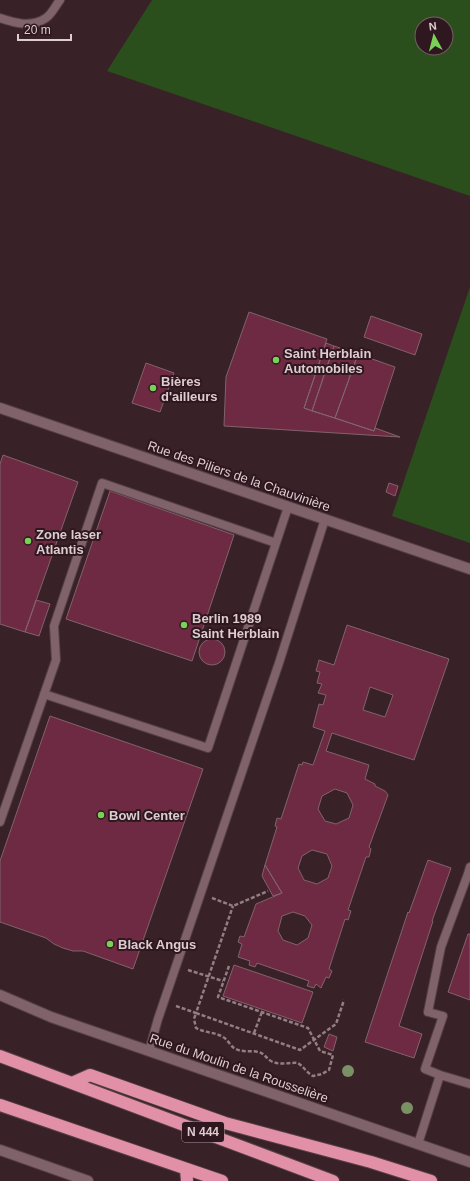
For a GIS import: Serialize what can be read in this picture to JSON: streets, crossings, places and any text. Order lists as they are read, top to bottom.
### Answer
{
  "streets": {
    "highway": ["N 444"],
    "street": ["Rue des Piliers de la Chauvinière", "Rue du Moulin de la Rousselière"]
  },
  "places": [
    "Saint Herblain Automobiles",
    "Bières d'ailleurs",
    "Zone laser Atlantis",
    "Berlin 1989 Saint Herblain",
    "Bowl Center",
    "Black Angus"
  ],
  "scale_bar": "20 m",
  "north": "top"
}
